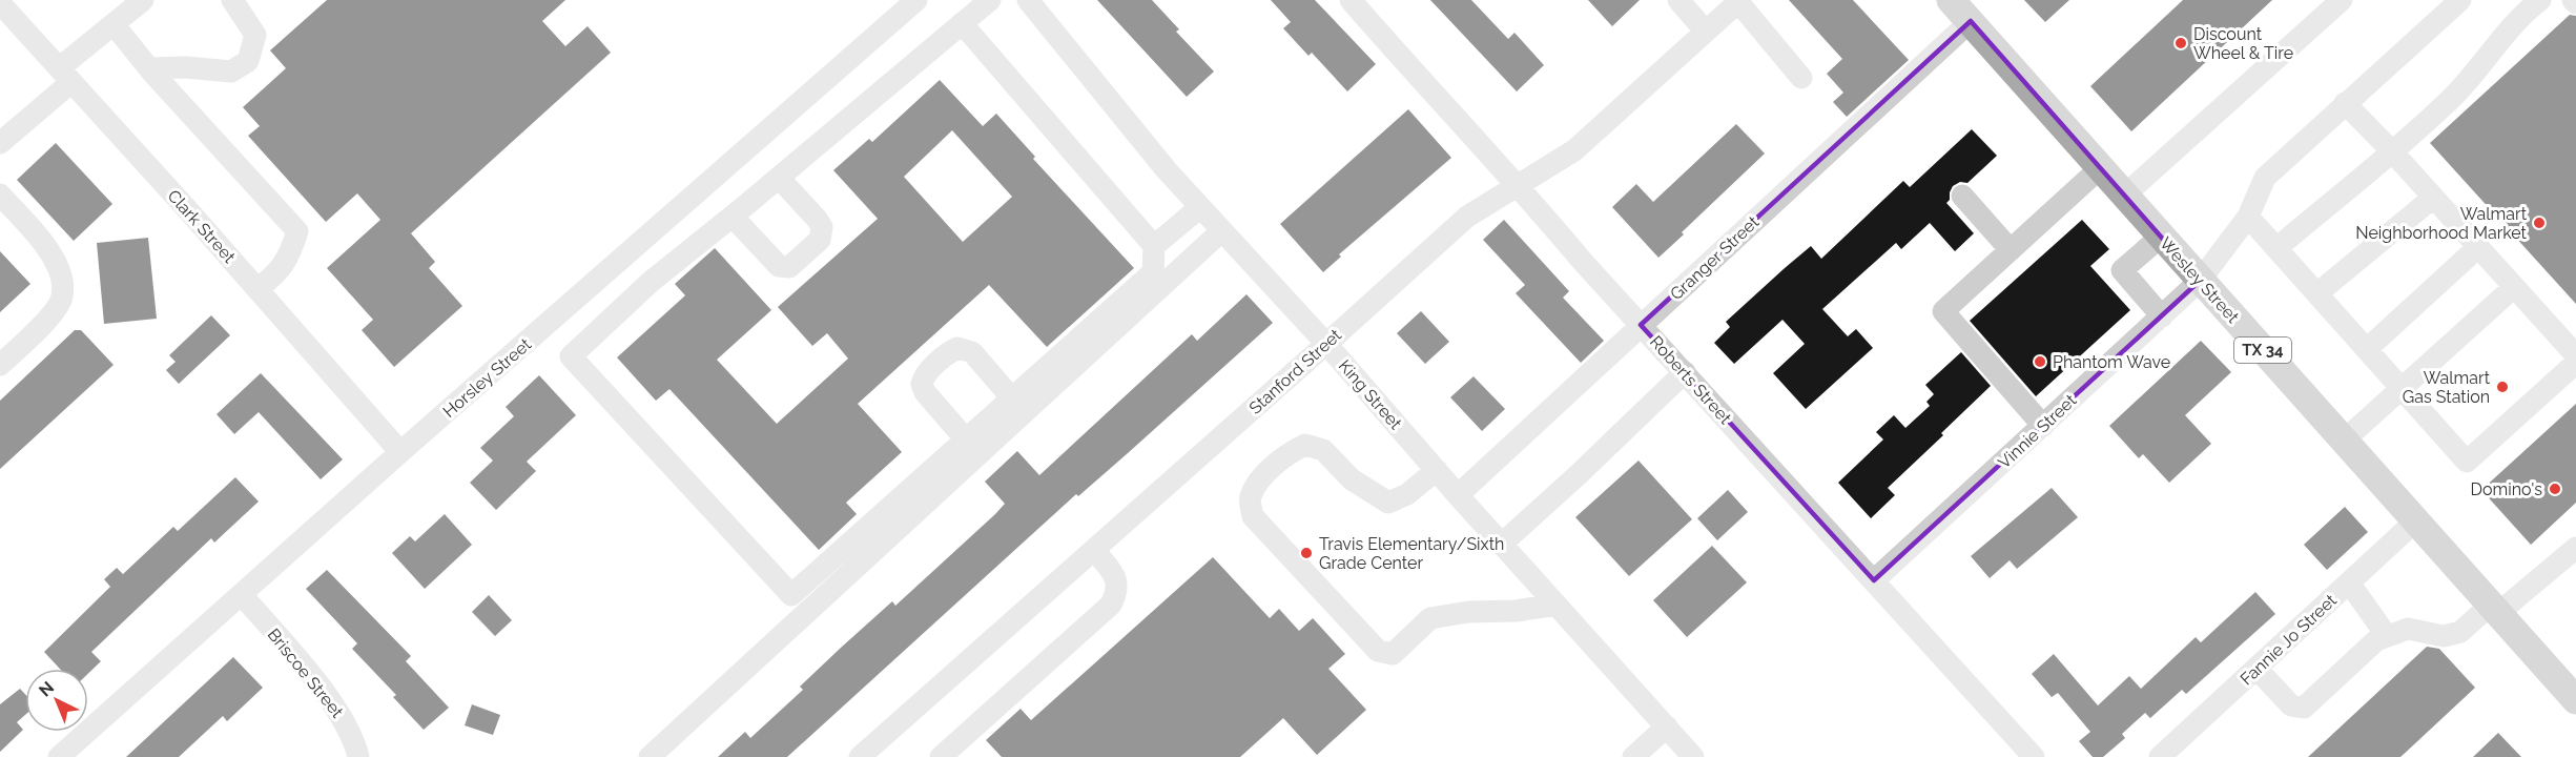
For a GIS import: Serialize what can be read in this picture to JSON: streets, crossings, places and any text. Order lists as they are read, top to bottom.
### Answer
{
  "streets": {
    "main road": ["Wesley Street", "TX 34"],
    "street": [
      "Clark Street",
      "Granger Street",
      "Stanford Street",
      "Horsley Street",
      "Roberts Street",
      "King Street",
      "Vinnie Street",
      "Fannie Jo Street",
      "Briscoe Street"
    ]
  },
  "crossings": [
    ["Clark Street", "Horsley Street"],
    ["Granger Street", "Wesley Street"],
    ["Granger Street", "Roberts Street"],
    ["Granger Street", "King Street"],
    ["Wesley Street", "Vinnie Street"],
    ["Wesley Street", "Fannie Jo Street"],
    ["Stanford Street", "Roberts Street"],
    ["Stanford Street", "King Street"],
    ["Horsley Street", "Briscoe Street"],
    ["Roberts Street", "Vinnie Street"]
  ],
  "places": [
    "Discount Wheel & Tire",
    "Walmart Neighborhood Market",
    "Phantom Wave",
    "Walmart Gas Station",
    "Domino's",
    "Travis Elementary/Sixth Grade Center"
  ],
  "north": "top left"
}
